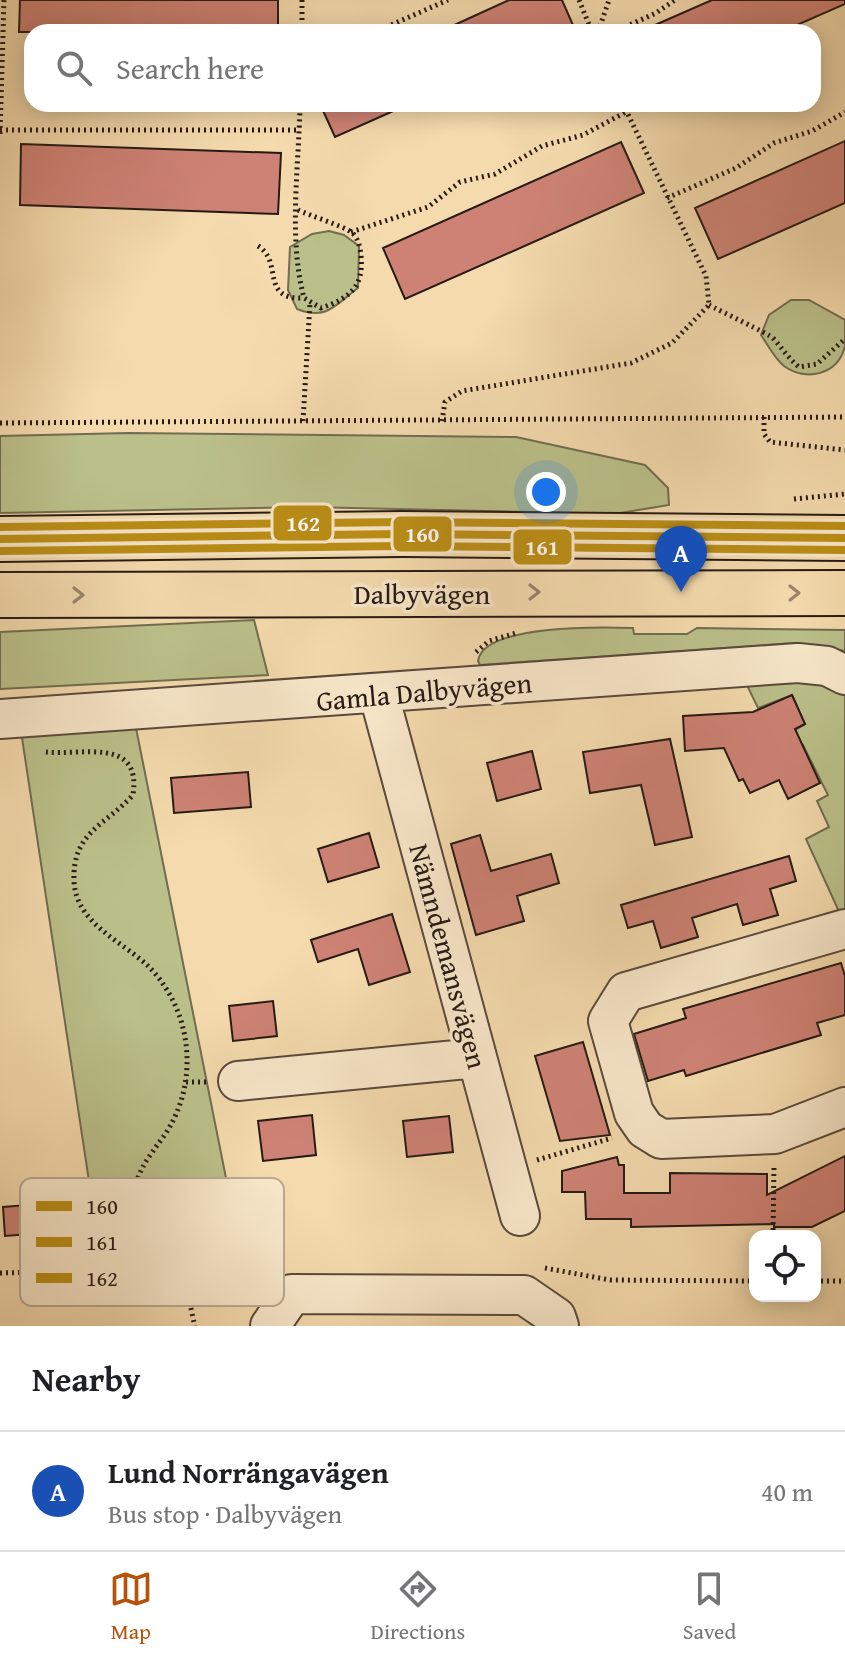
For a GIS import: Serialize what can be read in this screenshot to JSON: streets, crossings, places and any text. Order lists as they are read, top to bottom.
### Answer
{
  "streets": {
    "main road": ["Dalbyvägen"],
    "street": ["Gamla Dalbyvägen", "Nämndemansvägen"]
  },
  "crossings": [
    ["Gamla Dalbyvägen", "Nämndemansvägen"]
  ],
  "lines": ["transit line 162", "transit line 160", "transit line 161"],
  "legend": ["160", "161", "162"],
  "page": {
    "search": "Search here",
    "pins": "A",
    "heading": "Nearby",
    "list": [
      {
        "mark": "A",
        "name": "Lund Norrängavägen",
        "note": "Bus stop · Dalbyvägen",
        "value": "40 m"
      }
    ],
    "nav": ["Map", "Directions", "Saved"]
  }
}
